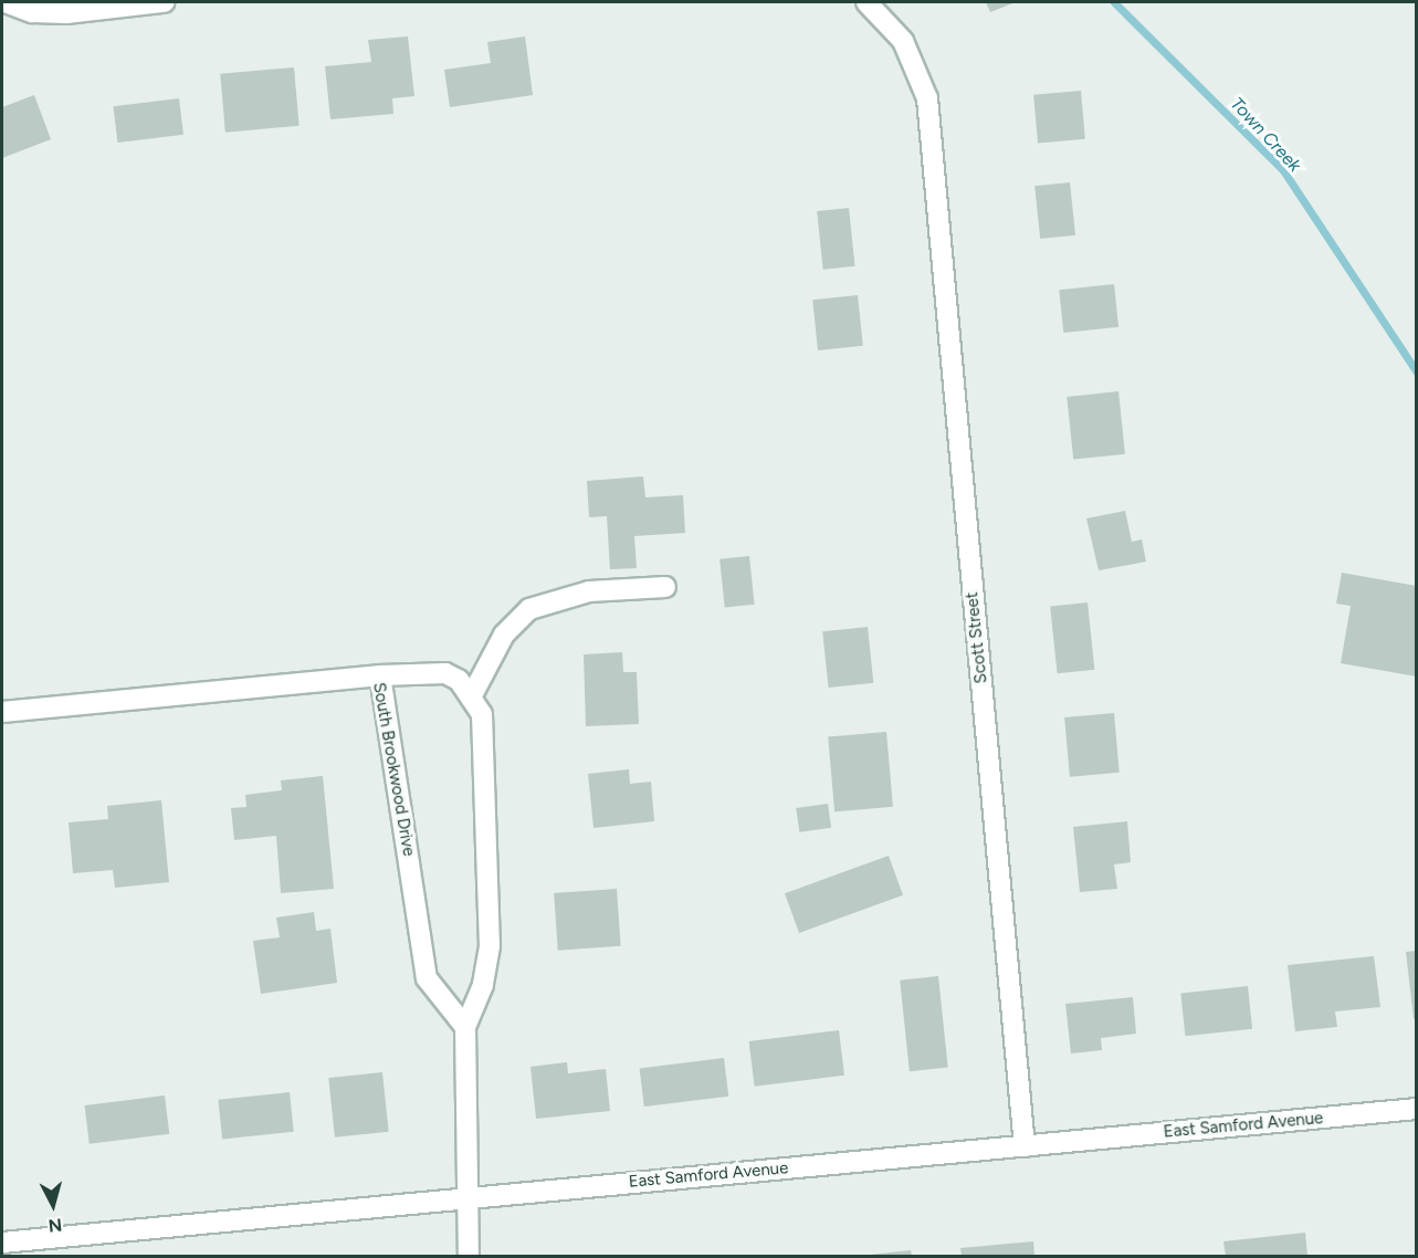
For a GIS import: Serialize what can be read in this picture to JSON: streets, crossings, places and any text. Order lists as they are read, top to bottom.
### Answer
{
  "streets": {
    "street": ["Scott Street", "South Brookwood Drive", "East Samford Avenue"]
  },
  "crossings": [
    ["Scott Street", "East Samford Avenue"]
  ],
  "water": ["Town Creek"],
  "north": "bottom"
}
